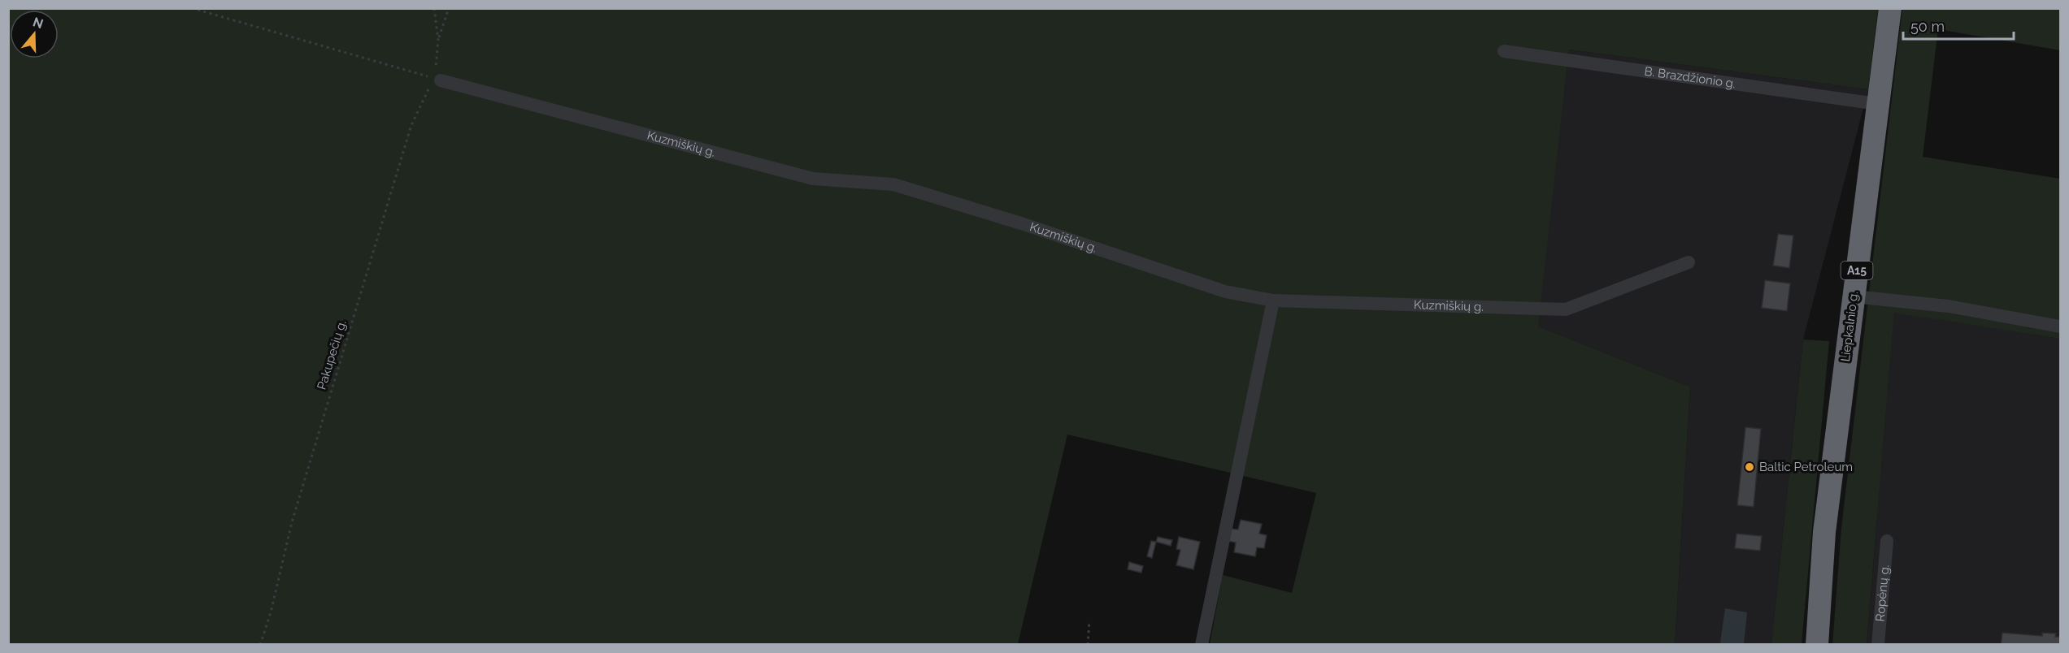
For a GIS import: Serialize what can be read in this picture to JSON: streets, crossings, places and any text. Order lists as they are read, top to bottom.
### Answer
{
  "streets": {
    "highway": ["A15", "Liepkalnio g."],
    "street": ["B. Brazdžionio g.", "Kuzmiškių g.", "Ropėnų g."],
    "path": ["Pakupečių g."]
  },
  "crossings": [
    ["B. Brazdžionio g.", "Liepkalnio g."],
    ["Kuzmiškių g.", "Pakupečių g."]
  ],
  "places": ["Baltic Petroleum"],
  "scale_bar": "50 m",
  "north": "top"
}
